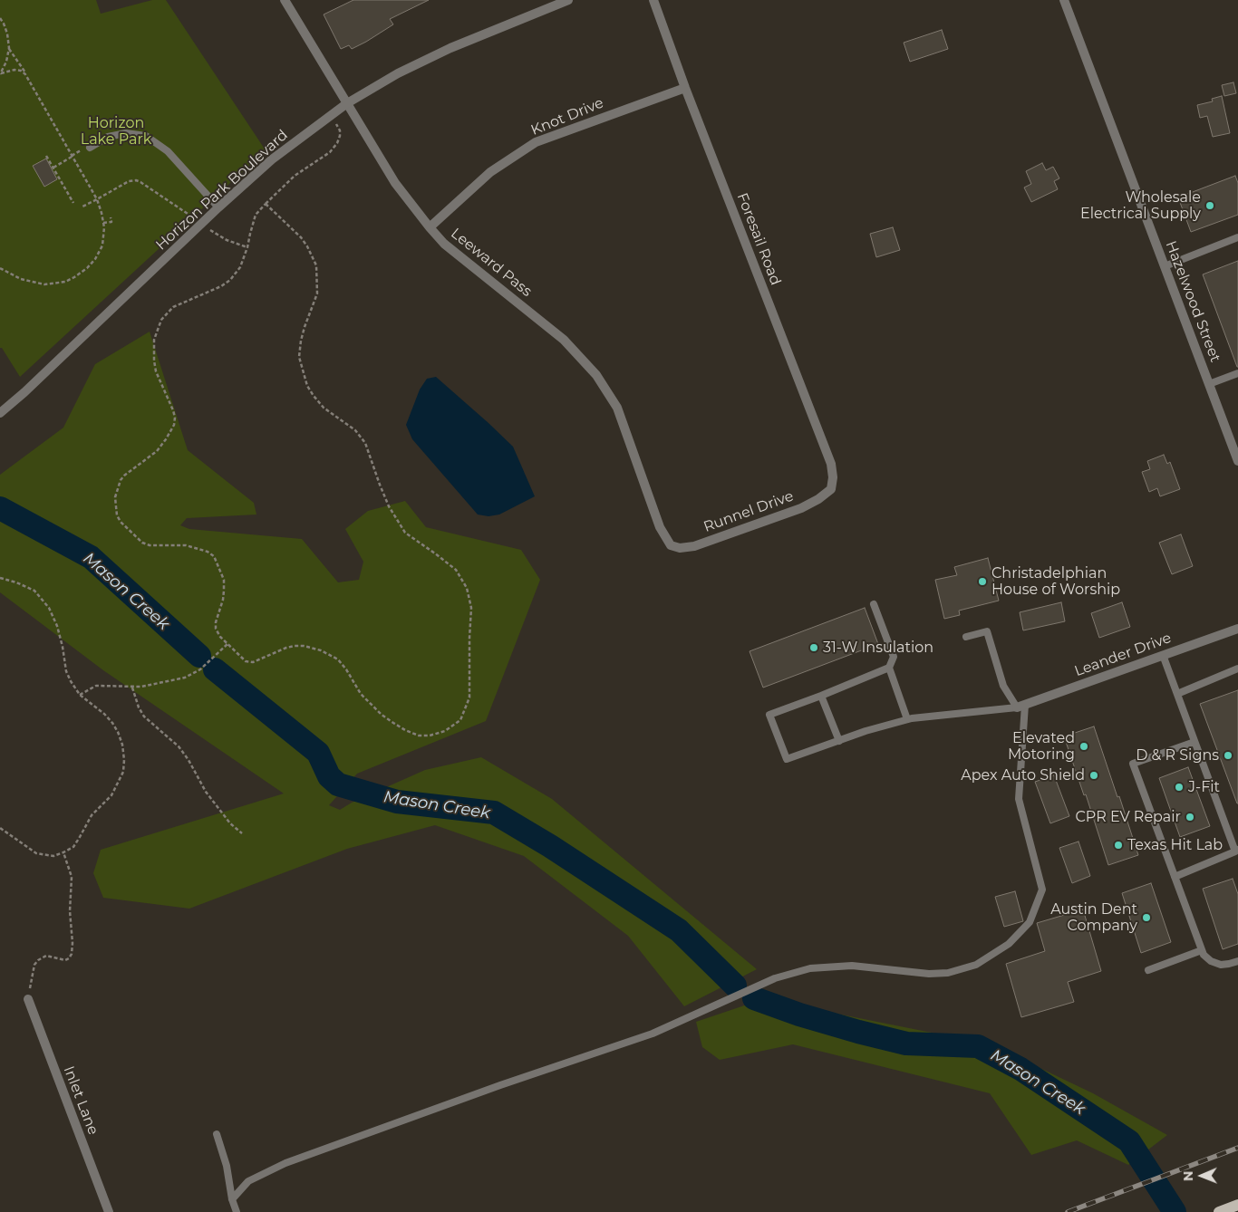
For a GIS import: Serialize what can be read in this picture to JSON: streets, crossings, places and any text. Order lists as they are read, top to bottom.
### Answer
{
  "streets": {
    "street": [
      "Knot Drive",
      "Horizon Park Boulevard",
      "Foresail Road",
      "Leeward Pass",
      "Hazelwood Street",
      "Runnel Drive",
      "Leander Drive",
      "Inlet Lane"
    ]
  },
  "crossings": [
    ["Knot Drive", "Foresail Road"],
    ["Knot Drive", "Leeward Pass"],
    ["Horizon Park Boulevard", "Leeward Pass"],
    ["Foresail Road", "Runnel Drive"],
    ["Leeward Pass", "Runnel Drive"]
  ],
  "water": ["Mason Creek"],
  "parks": ["Horizon Lake Park"],
  "places": [
    "Wholesale Electrical Supply",
    "Christadelphian House of Worship",
    "31-W Insulation",
    "Elevated Motoring",
    "D & R Signs",
    "Apex Auto Shield",
    "J-Fit",
    "CPR EV Repair",
    "Texas Hit Lab",
    "Austin Dent Company"
  ],
  "north": "left"
}
